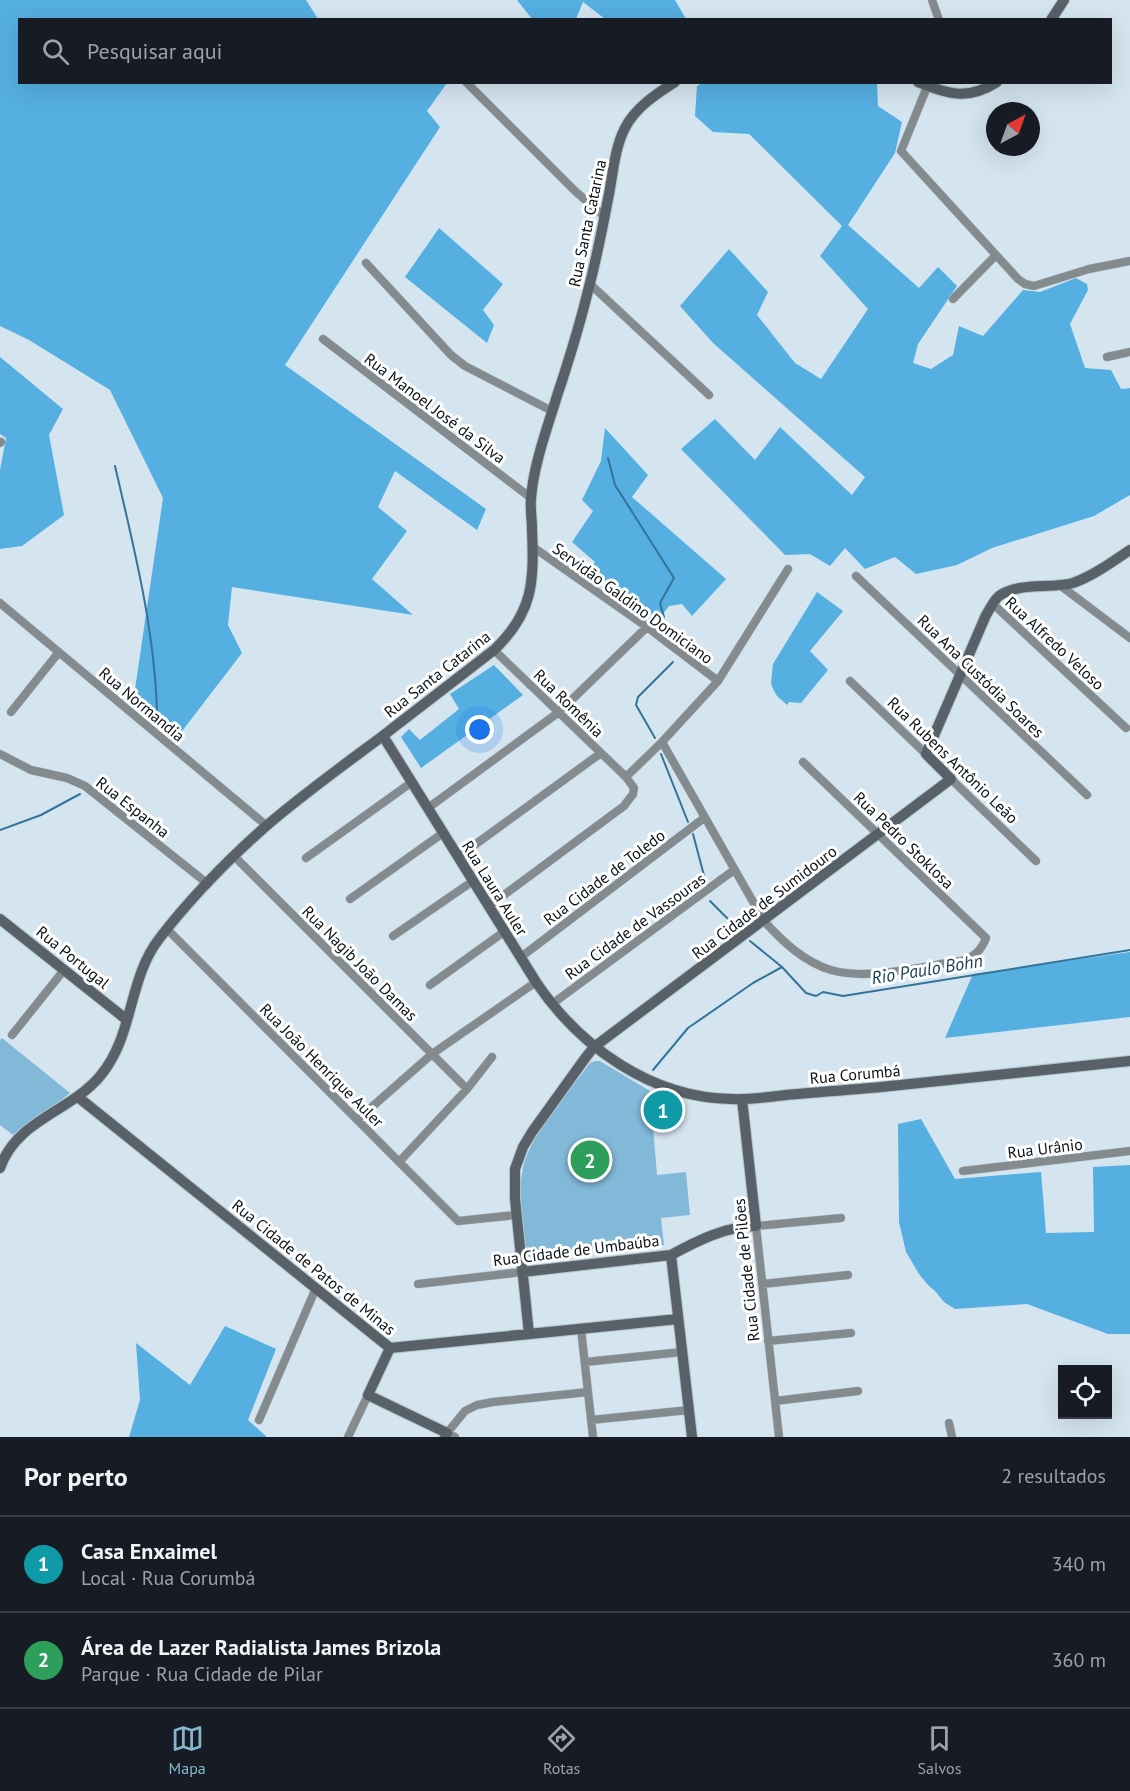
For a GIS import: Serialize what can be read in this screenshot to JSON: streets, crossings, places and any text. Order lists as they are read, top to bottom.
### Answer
{
  "streets": {
    "street": [
      "Rua Santa Catarina",
      "Rua Manoel José da Silva",
      "Servidão Galdino Domiciano",
      "Rua Alfredo Veloso",
      "Rua Ana Custódia Soares",
      "Rua Romênia",
      "Rua Normandia",
      "Rua Rubens Antônio Leão",
      "Rua Espanha",
      "Rua Pedro Stoklosa",
      "Rua Cidade de Toledo",
      "Rua Laura Auler",
      "Rua Cidade de Sumidouro",
      "Rua Cidade de Vassouras",
      "Rua Portugal",
      "Rua Nagib João Damas",
      "Rua João Henrique Auler",
      "Rua Corumbá",
      "Rua Urânio",
      "Rua Cidade de Umbaúba",
      "Rua Cidade de Patos de Minas",
      "Rua Cidade de Pilões"
    ]
  },
  "crossings": [
    ["Rua Santa Catarina", "Rua Manoel José da Silva"],
    ["Rua Santa Catarina", "Servidão Galdino Domiciano"],
    ["Rua Santa Catarina", "Rua Romênia"],
    ["Rua Santa Catarina", "Rua Normandia"],
    ["Rua Santa Catarina", "Rua Espanha"],
    ["Rua Santa Catarina", "Rua Laura Auler"],
    ["Rua Santa Catarina", "Rua Portugal"],
    ["Rua Santa Catarina", "Rua Nagib João Damas"],
    ["Rua Santa Catarina", "Rua João Henrique Auler"],
    ["Rua Santa Catarina", "Rua Cidade de Patos de Minas"],
    ["Rua Rubens Antônio Leão", "Rua Cidade de Sumidouro"],
    ["Rua Pedro Stoklosa", "Rua Cidade de Sumidouro"],
    ["Rua Cidade de Toledo", "Rua Laura Auler"],
    ["Rua Laura Auler", "Rua Cidade de Sumidouro"],
    ["Rua Laura Auler", "Rua Cidade de Vassouras"],
    ["Rua Laura Auler", "Rua Corumbá"],
    ["Rua Cidade de Sumidouro", "Rua João Henrique Auler"],
    ["Rua Cidade de Sumidouro", "Rua Corumbá"],
    ["Rua Cidade de Sumidouro", "Rua Cidade de Umbaúba"],
    ["Rua Cidade de Sumidouro", "Rua Cidade de Patos de Minas"],
    ["Rua Corumbá", "Rua Cidade de Pilões"],
    ["Rua Cidade de Umbaúba", "Rua Cidade de Pilões"]
  ],
  "water": ["Rio Paulo Bohn"],
  "north": "top right",
  "page": {
    "search": "Pesquisar aqui",
    "pins": ["1", "2"],
    "heading": ["Por perto", "2 resultados"],
    "list": [
      {
        "mark": "1",
        "name": "Casa Enxaimel",
        "note": "Local · Rua Corumbá",
        "value": "340 m"
      },
      {
        "mark": "2",
        "name": "Área de Lazer Radialista James Brizola",
        "note": "Parque · Rua Cidade de Pilar",
        "value": "360 m"
      }
    ],
    "nav": ["Mapa", "Rotas", "Salvos"]
  }
}
